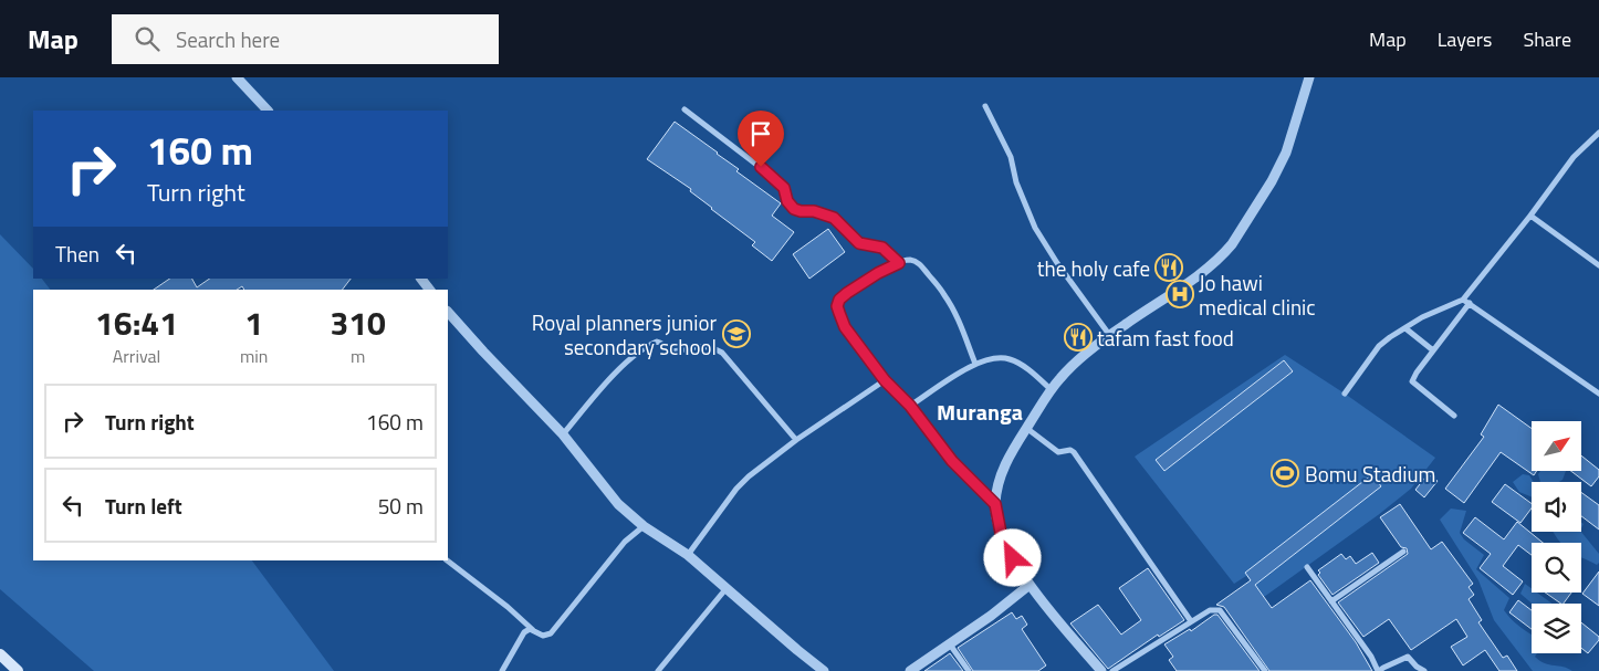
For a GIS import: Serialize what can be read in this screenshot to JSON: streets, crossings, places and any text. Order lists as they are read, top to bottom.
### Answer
{
  "districts": ["Muranga"],
  "places": {
    "restaurant": ["the holy cafe", "tafam fast food"],
    "hospital": ["Jo hawi medical clinic"],
    "school or university": ["Royal planners junior secondary school"],
    "sports": ["Bomu Stadium"]
  },
  "north": "top right",
  "page": {
    "header": "Map",
    "search": "Search here",
    "nav": ["Map", "Layers", "Share"],
    "turn": ["160 m", "Turn right"],
    "then": "Then",
    "eta": [
      "16:41",
      "Arrival",
      "1",
      "min",
      "310",
      "m"
    ],
    "list": [
      {
        "name": "Turn right",
        "value": "160 m"
      },
      {
        "name": "Turn left",
        "value": "50 m"
      }
    ]
  }
}
